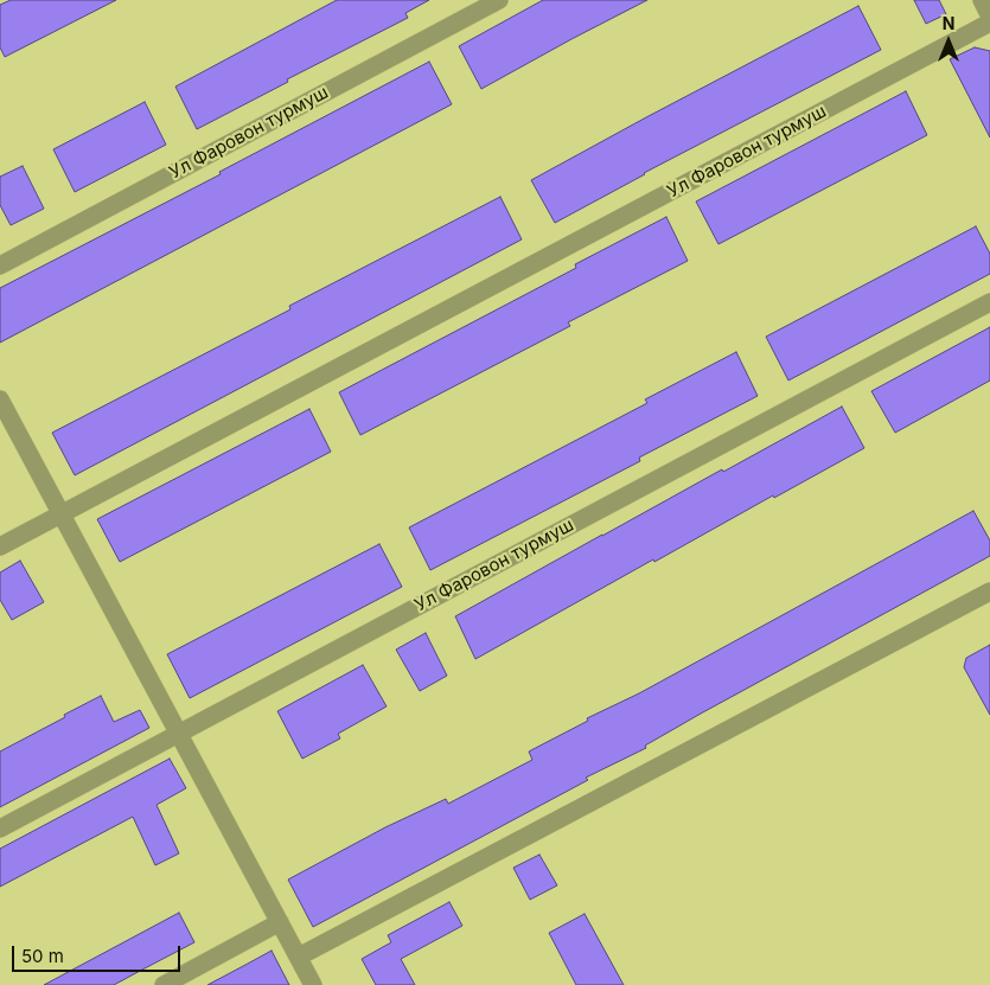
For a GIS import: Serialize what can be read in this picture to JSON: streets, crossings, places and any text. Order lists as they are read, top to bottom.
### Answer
{
  "streets": {
    "street": ["Ул Фаровон турмуш"]
  },
  "scale_bar": "50 m",
  "north": "top"
}
